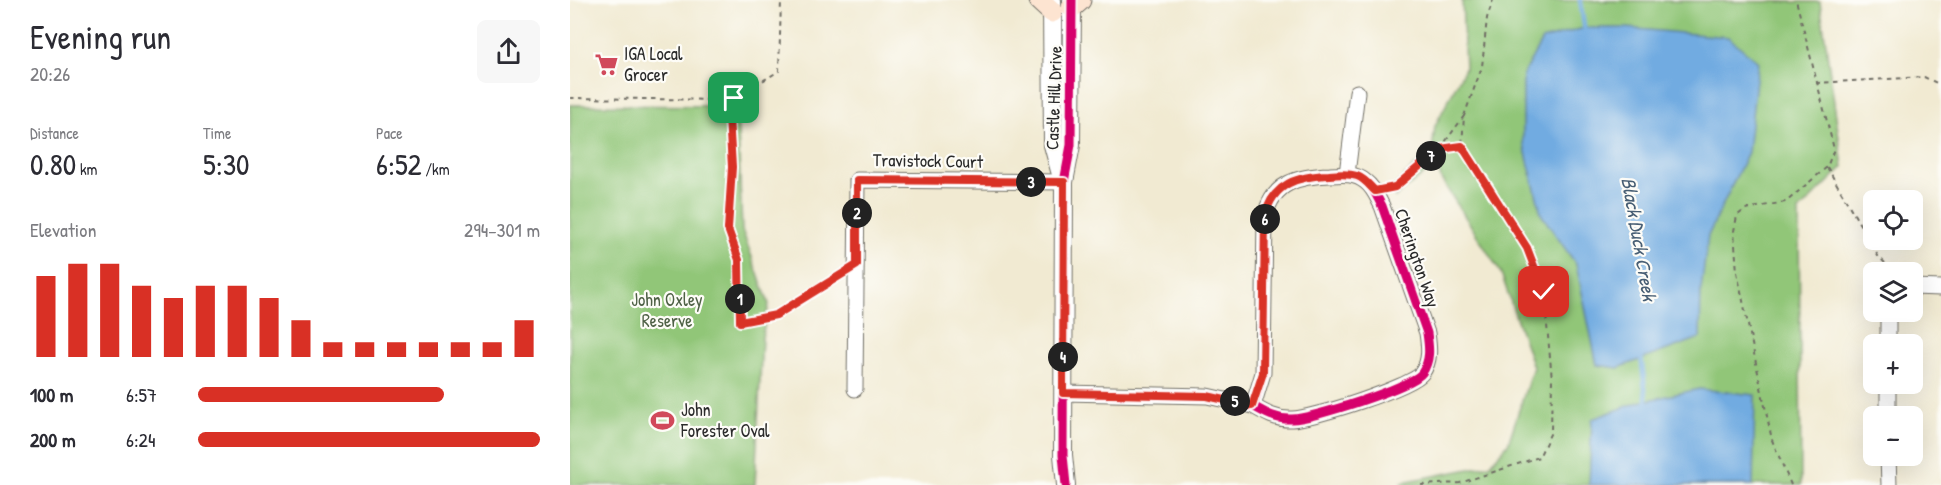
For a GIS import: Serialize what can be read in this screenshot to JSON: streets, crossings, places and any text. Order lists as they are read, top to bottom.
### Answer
{
  "streets": {
    "street": ["Castle Hill Drive", "Travistock Court", "Cherington Way"]
  },
  "crossings": [
    ["Castle Hill Drive", "Travistock Court"],
    ["Castle Hill Drive", "Cherington Way"]
  ],
  "water": ["Black Duck Creek"],
  "parks": ["John Oxley Reserve"],
  "places": {
    "supermarket": ["IGA Local Grocer"],
    "sports": ["John Forester Oval"]
  },
  "page": {
    "heading": ["Evening run", "20:26"],
    "stats": [
      ["Distance", "0.80 km"],
      ["Time", "5:30"],
      ["Pace", "6:52 /km"]
    ],
    "pins": [
      "7",
      "3",
      "2",
      "6",
      "1",
      "4",
      "5"
    ],
    "map_buttons": ["+", "−"],
    "chart": ["Elevation", "294–301 m"],
    "list": [
      {
        "name": "100 m",
        "note": "6:57"
      },
      {
        "name": "200 m",
        "note": "6:24"
      }
    ]
  }
}
